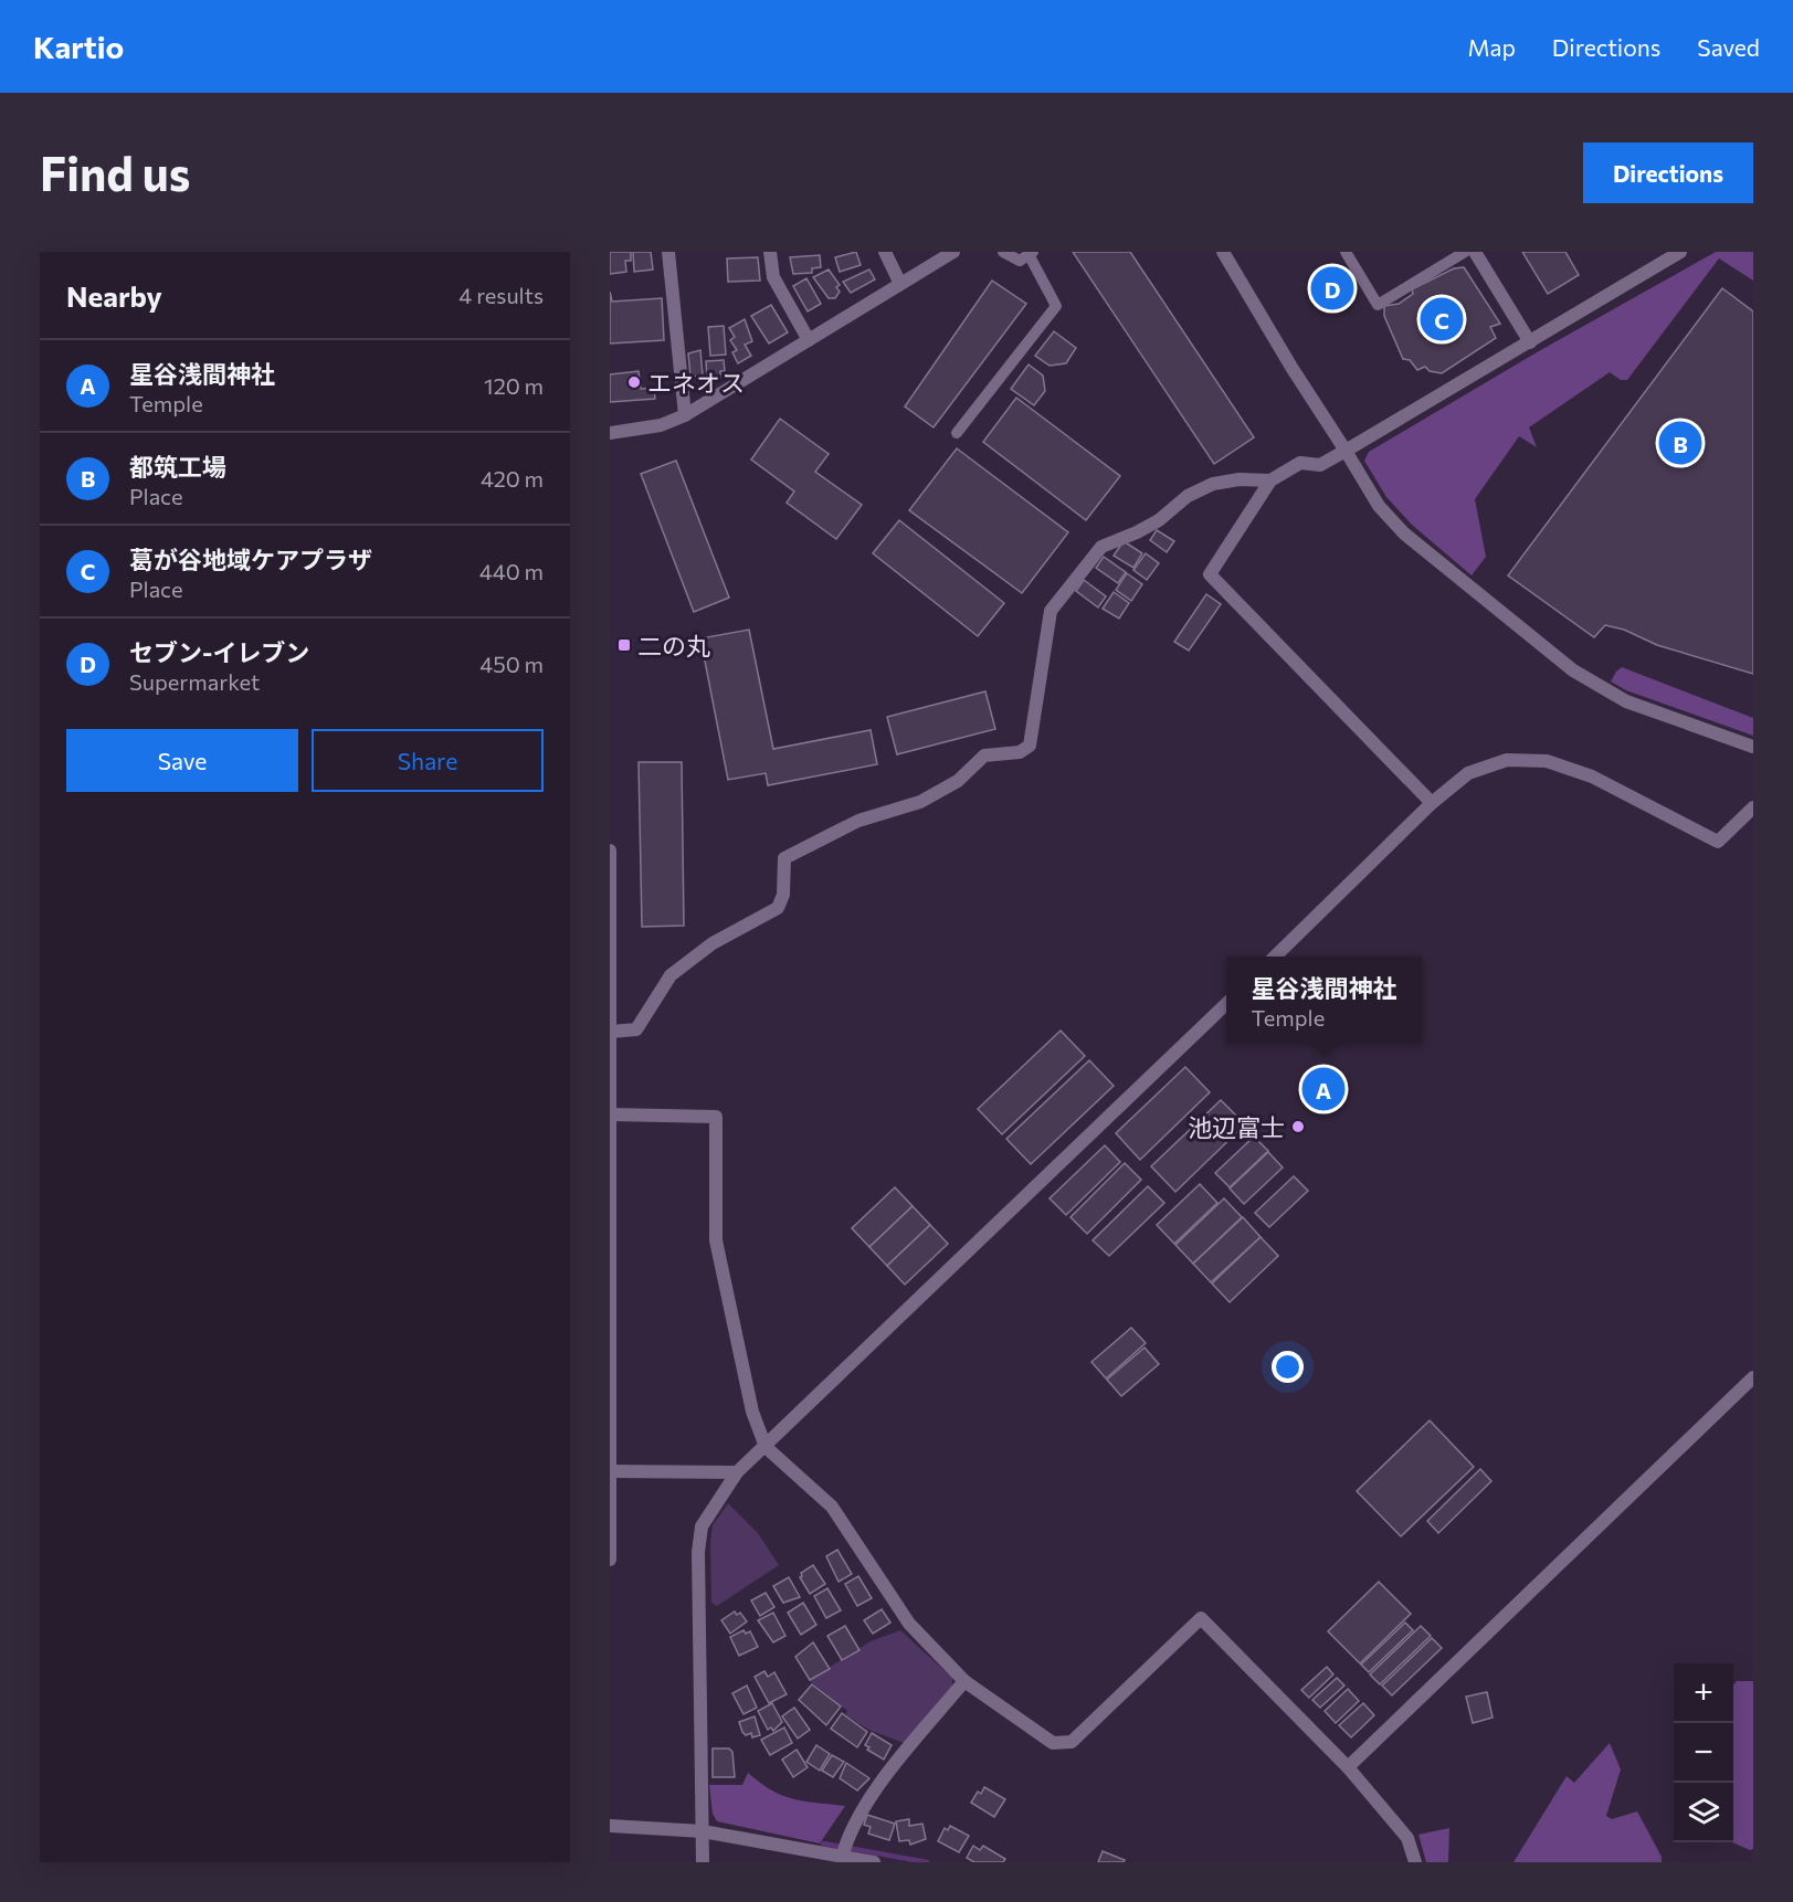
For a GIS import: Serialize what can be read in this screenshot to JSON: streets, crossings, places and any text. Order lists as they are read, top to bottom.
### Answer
{
  "places": {
    "other": ["エネオス", "池辺富士"],
    "transit": ["二の丸"]
  },
  "page": {
    "header": "Kartio",
    "nav": ["Map", "Directions", "Saved"],
    "buttons": [
      "Directions",
      ["Save", "Share"]
    ],
    "title": "Find us",
    "heading": ["Nearby", "4 results"],
    "pins": [
      "D",
      "C",
      "B",
      "A"
    ],
    "list": [
      {
        "mark": "A",
        "name": "星谷浅間神社",
        "note": "Temple",
        "value": "120 m"
      },
      {
        "mark": "B",
        "name": "都筑工場",
        "note": "Place",
        "value": "420 m"
      },
      {
        "mark": "C",
        "name": "葛が谷地域ケアプラザ",
        "note": "Place",
        "value": "440 m"
      },
      {
        "mark": "D",
        "name": "セブン-イレブン",
        "note": "Supermarket",
        "value": "450 m"
      }
    ],
    "popup": ["星谷浅間神社", "Temple"],
    "map_buttons": ["+", "−"]
  }
}
